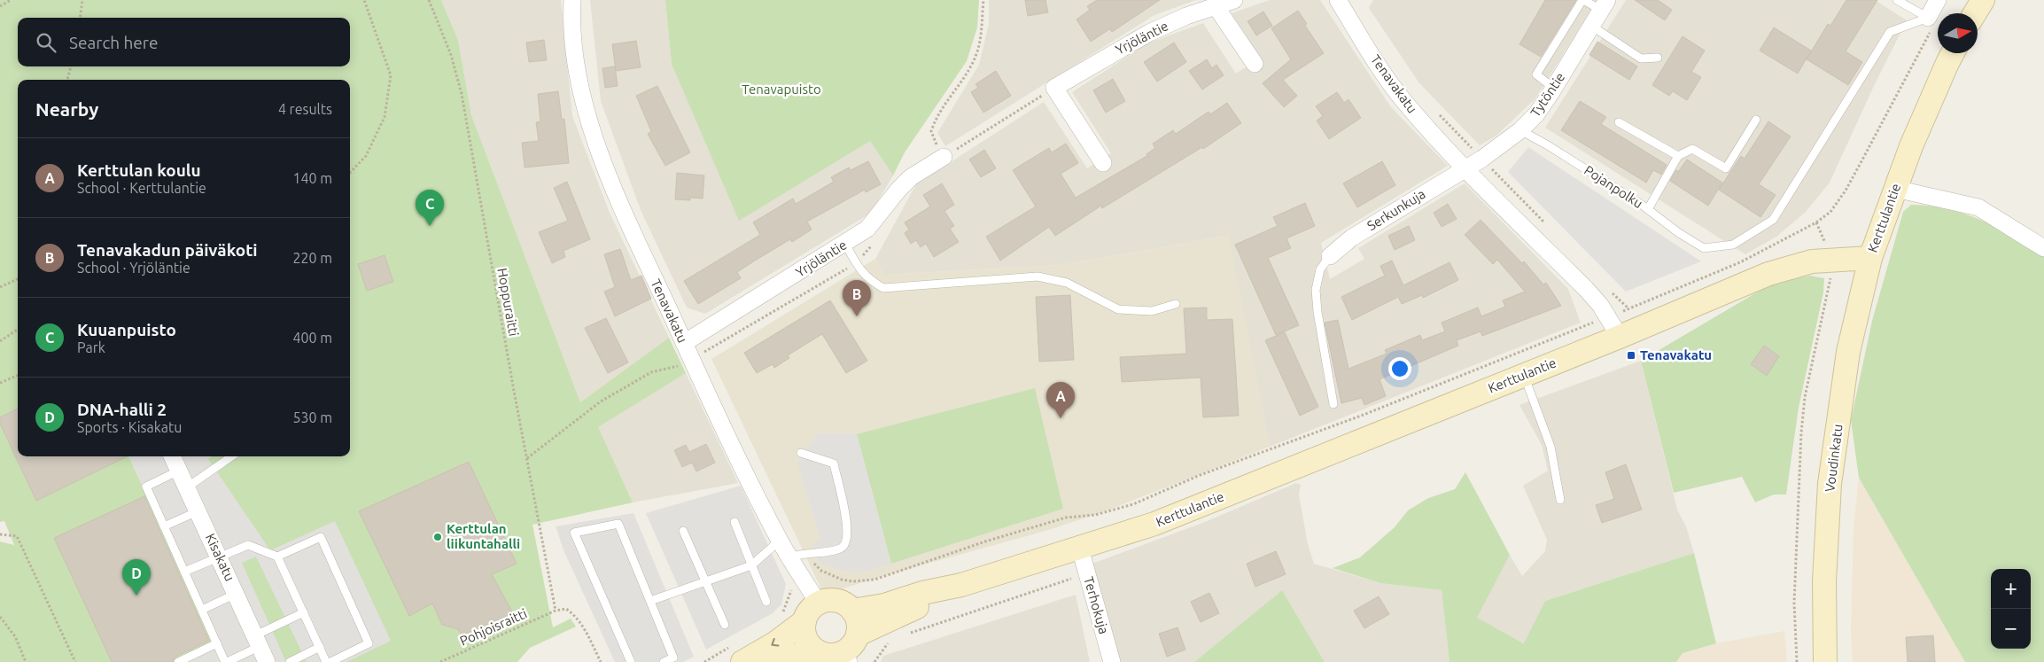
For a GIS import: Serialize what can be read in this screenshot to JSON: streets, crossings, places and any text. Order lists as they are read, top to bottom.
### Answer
{
  "streets": {
    "street": [
      "Yrjöläntie",
      "Tenavakatu",
      "Tytöntie",
      "Serkunkuja",
      "Kerttulantie",
      "Voudinkatu",
      "Kisakatu",
      "Terhokuja"
    ],
    "lane": ["Pojanpolku"],
    "path": ["Hoppuraitti", "Pohjoisraitti"]
  },
  "crossings": [
    ["Yrjöläntie", "Tenavakatu"],
    ["Tenavakatu", "Tytöntie"],
    ["Tenavakatu", "Serkunkuja"],
    ["Tenavakatu", "Kerttulantie"],
    ["Tytöntie", "Pojanpolku"],
    ["Tytöntie", "Serkunkuja"],
    ["Kerttulantie", "Voudinkatu"],
    ["Kerttulantie", "Terhokuja"],
    ["Hoppuraitti", "Pohjoisraitti"]
  ],
  "parks": ["Tenavapuisto"],
  "places": {
    "transit": ["Tenavakatu"],
    "other": ["Kerttulan liikuntahalli"]
  },
  "north": "right",
  "page": {
    "search": "Search here",
    "heading": ["Nearby", "4 results"],
    "list": [
      {
        "mark": "A",
        "name": "Kerttulan koulu",
        "note": "School · Kerttulantie",
        "value": "140 m"
      },
      {
        "mark": "B",
        "name": "Tenavakadun päiväkoti",
        "note": "School · Yrjöläntie",
        "value": "220 m"
      },
      {
        "mark": "C",
        "name": "Kuuanpuisto",
        "note": "Park",
        "value": "400 m"
      },
      {
        "mark": "D",
        "name": "DNA-halli 2",
        "note": "Sports · Kisakatu",
        "value": "530 m"
      }
    ],
    "pins": [
      "C",
      "B",
      "A",
      "D"
    ],
    "map_buttons": ["+", "−"]
  }
}
